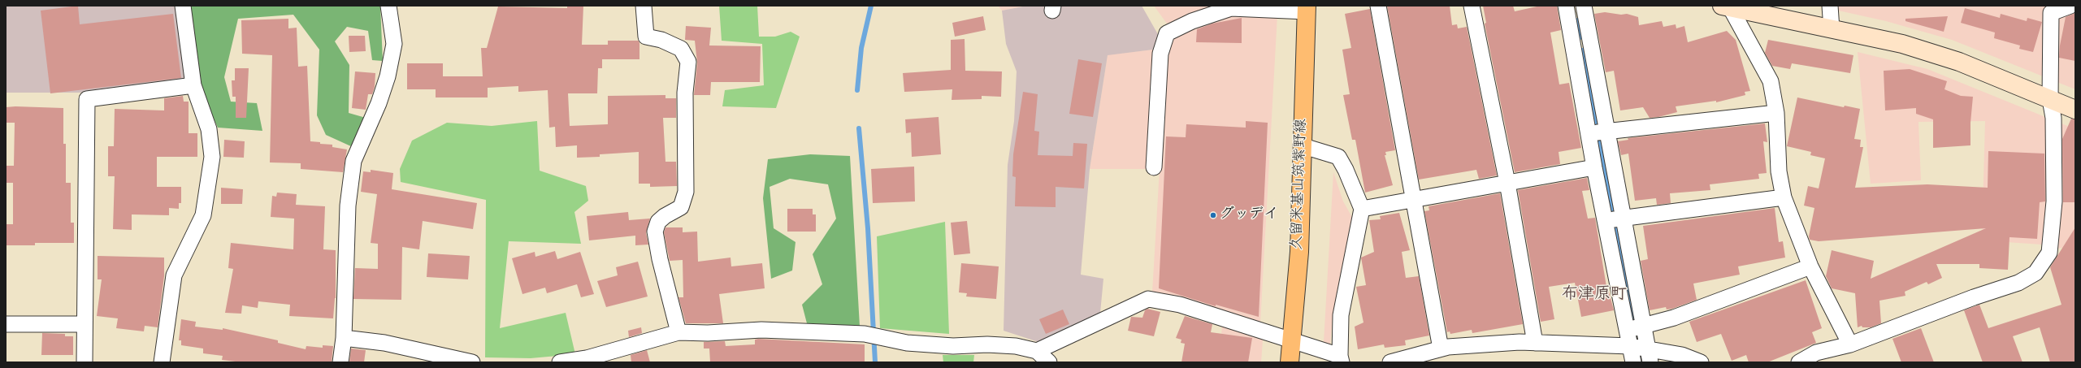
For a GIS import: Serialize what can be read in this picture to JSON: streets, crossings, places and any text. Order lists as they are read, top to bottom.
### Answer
{
  "streets": {
    "main road": ["久留米基山筑紫野線"]
  },
  "districts": ["布津原町"],
  "places": ["グッデイ"]
}
